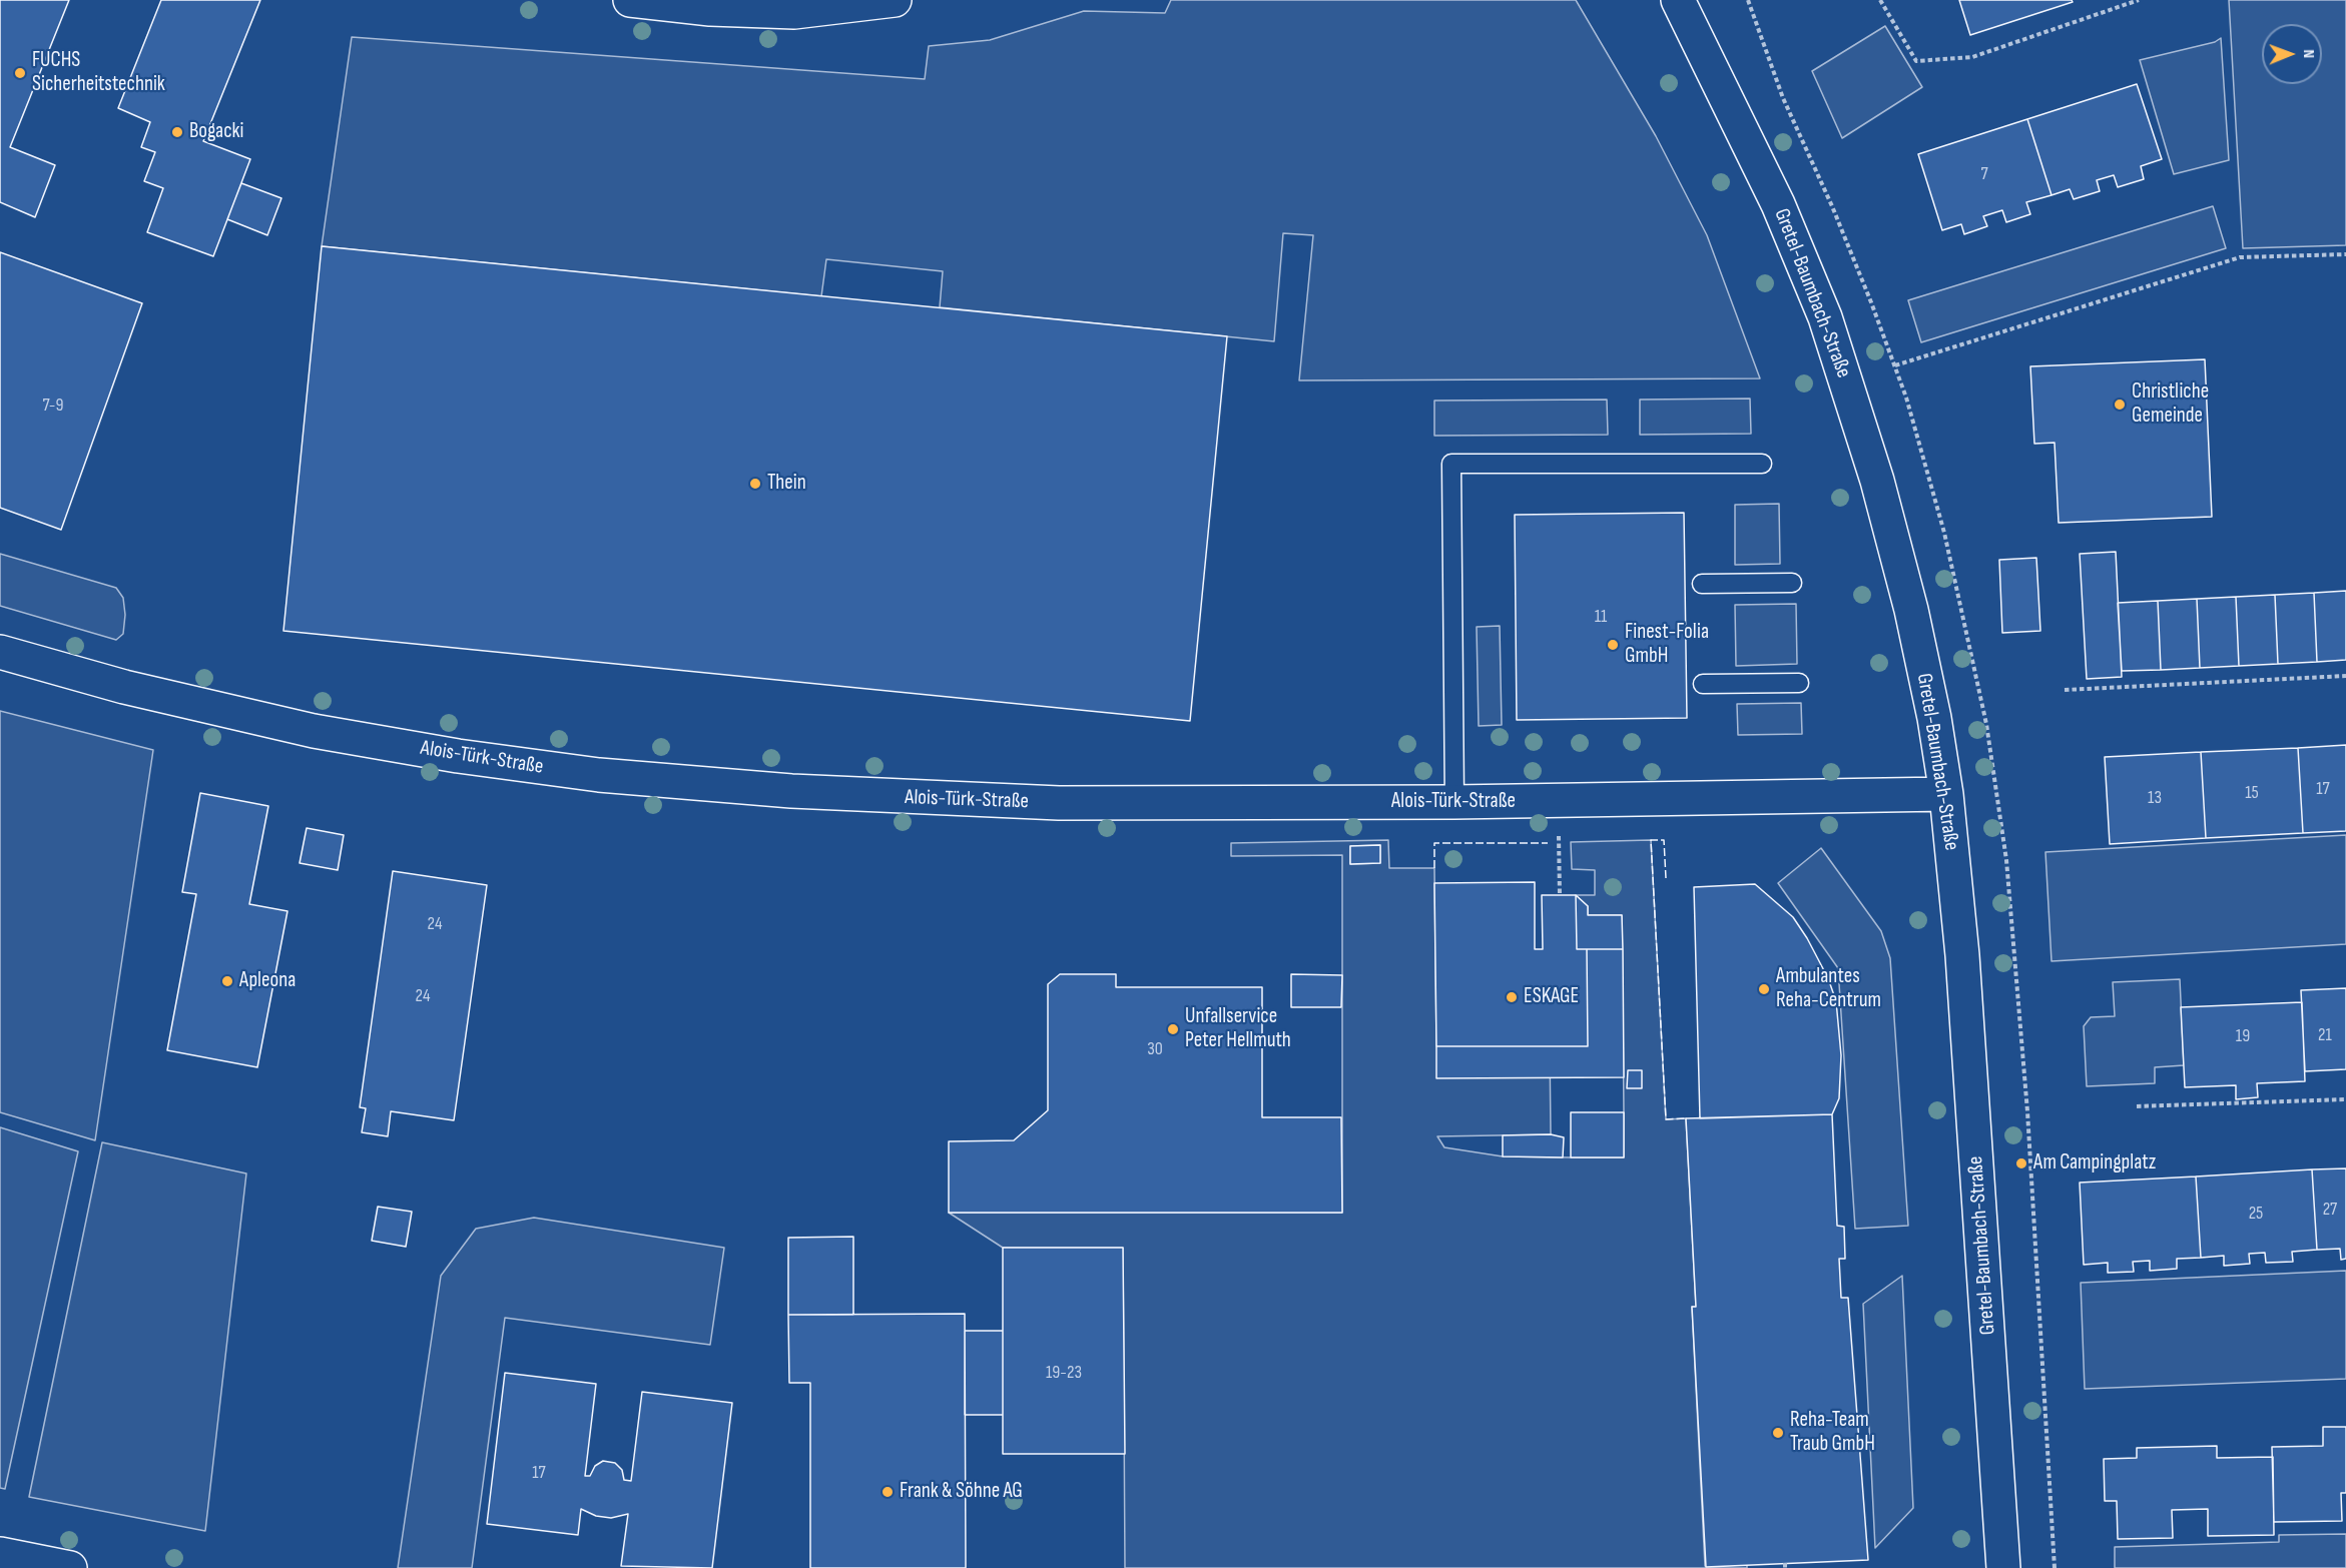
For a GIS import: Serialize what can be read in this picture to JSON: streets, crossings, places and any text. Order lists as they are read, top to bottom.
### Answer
{
  "streets": {
    "street": ["Gretel-Baumbach-Straße", "Alois-Türk-Straße"]
  },
  "crossings": [
    ["Gretel-Baumbach-Straße", "Alois-Türk-Straße"]
  ],
  "places": [
    "FUCHS Sicherheitstechnik",
    "Bogacki",
    "Christliche Gemeinde",
    "Thein",
    "Finest-Folia GmbH",
    "Apleona",
    "Ambulantes Reha-Centrum",
    "ESKAGE",
    "Unfallservice Peter Hellmuth",
    "Am Campingplatz",
    "Reha-Team Traub GmbH",
    "Frank & Söhne AG"
  ],
  "house_numbers": [
    "7",
    "7-9",
    "11",
    "17",
    "15",
    "13",
    "24",
    "24",
    "21",
    "19",
    "30",
    "27",
    "25",
    "19-23",
    "17"
  ],
  "north": "right"
}
